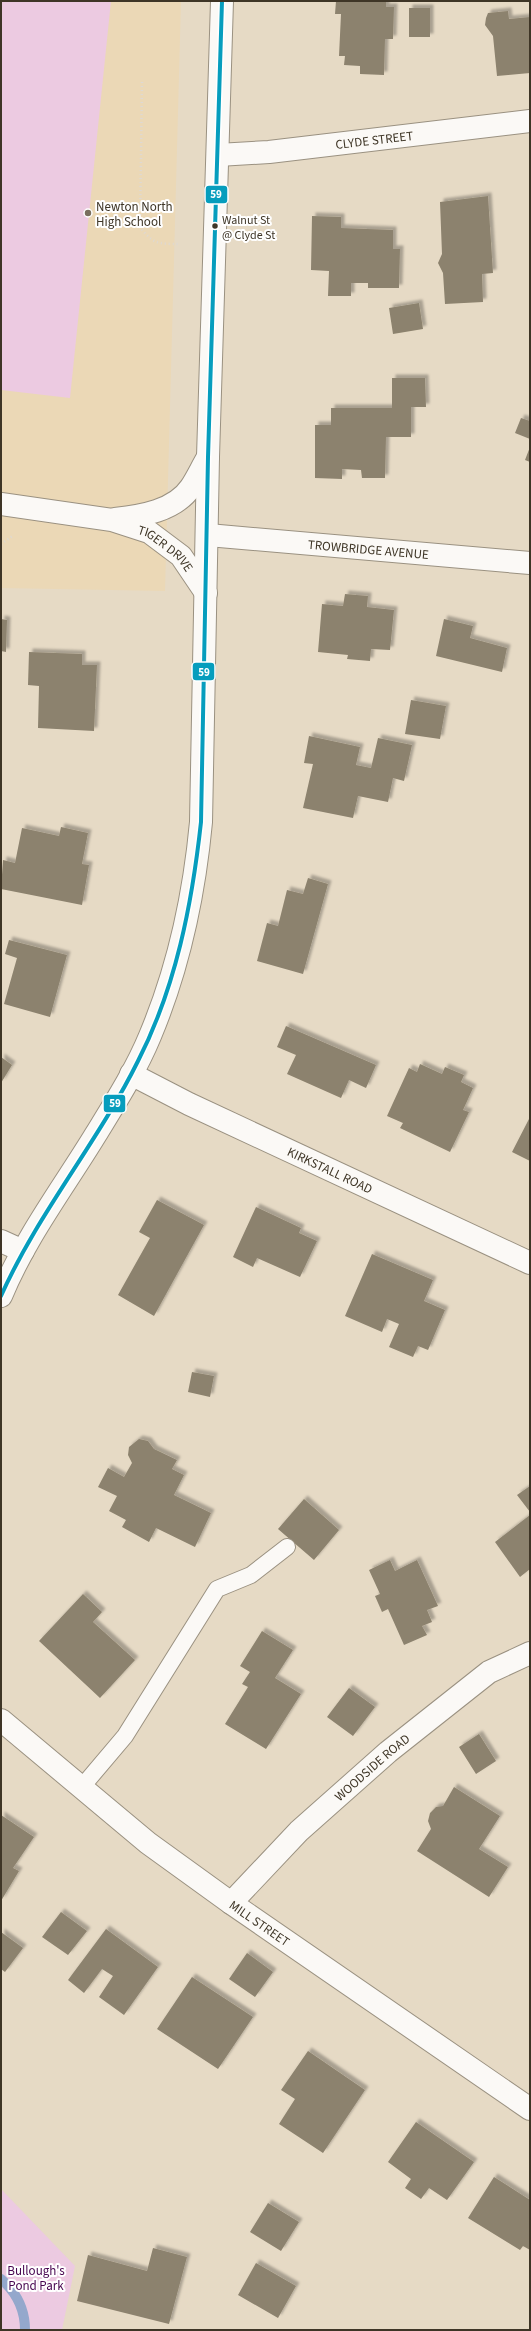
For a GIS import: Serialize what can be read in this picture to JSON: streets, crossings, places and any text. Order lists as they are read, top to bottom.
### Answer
{
  "streets": {
    "street": [
      "CLYDE STREET",
      "TROWBRIDGE AVENUE",
      "TIGER DRIVE",
      "KIRKSTALL ROAD",
      "WOODSIDE ROAD",
      "MILL STREET"
    ]
  },
  "crossings": [
    ["WOODSIDE ROAD", "MILL STREET"]
  ],
  "parks": ["Bullough's Pond Park"],
  "places": ["Newton North High School", "Walnut St @ Clyde St"],
  "lines": ["transit line 59"]
}
